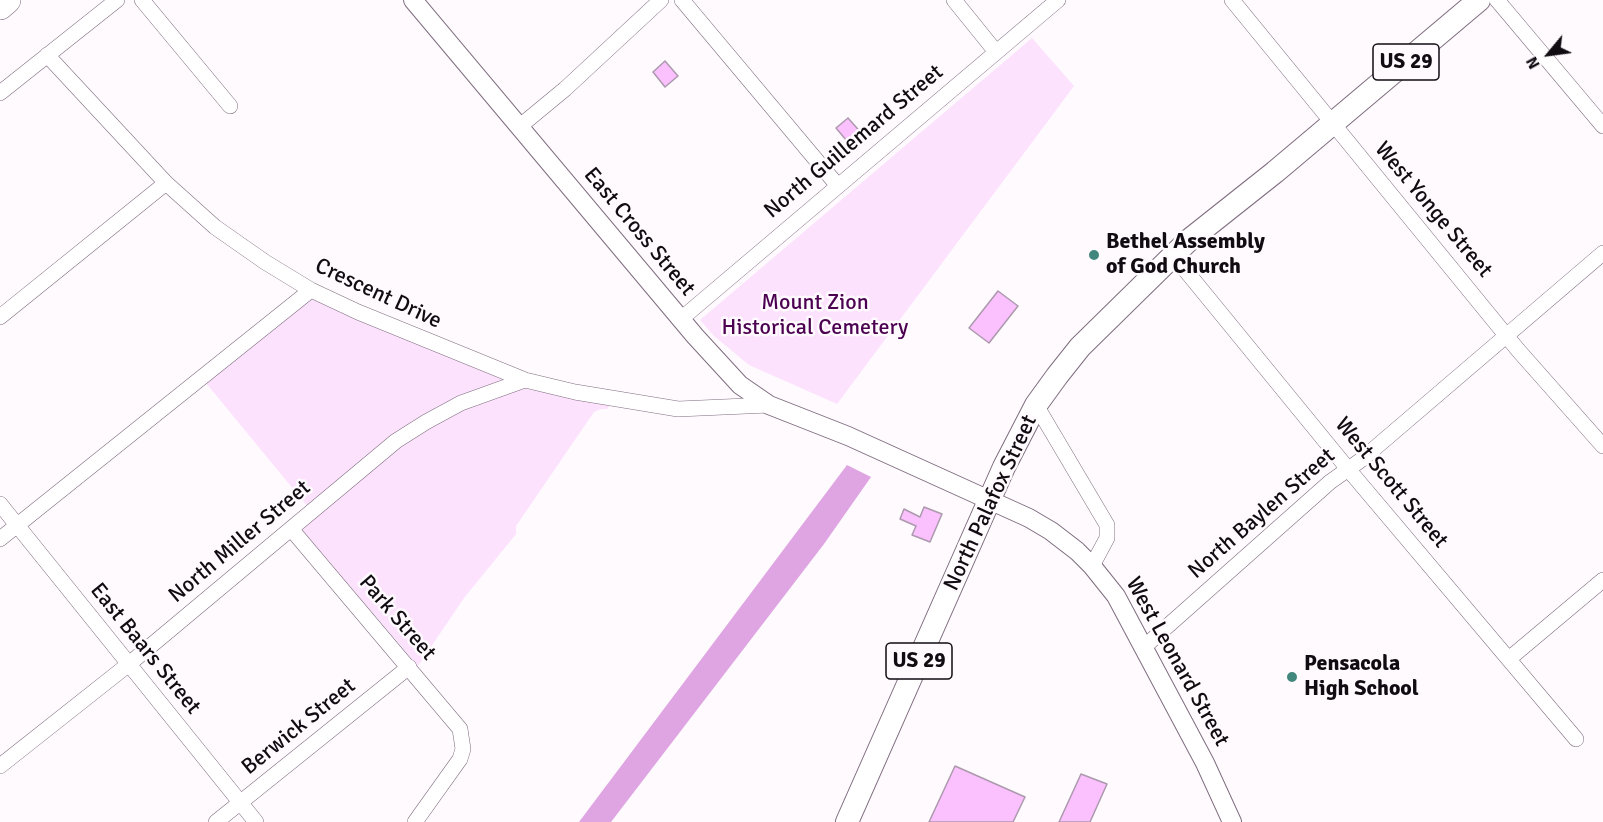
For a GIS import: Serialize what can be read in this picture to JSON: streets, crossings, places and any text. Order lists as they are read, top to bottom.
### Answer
{
  "streets": {
    "main road": ["US 29", "North Palafox Street"],
    "street": [
      "North Guillemard Street",
      "West Yonge Street",
      "East Cross Street",
      "Crescent Drive",
      "West Scott Street",
      "North Baylen Street",
      "North Miller Street",
      "Park Street",
      "East Baars Street",
      "West Leonard Street",
      "Berwick Street"
    ]
  },
  "crossings": [
    ["North Guillemard Street", "East Cross Street"],
    ["West Yonge Street", "North Palafox Street"],
    ["West Yonge Street", "North Baylen Street"],
    ["East Cross Street", "Crescent Drive"],
    ["East Cross Street", "West Leonard Street"],
    ["Crescent Drive", "North Miller Street"],
    ["West Scott Street", "North Palafox Street"],
    ["West Scott Street", "North Baylen Street"],
    ["North Palafox Street", "West Leonard Street"],
    ["North Baylen Street", "West Leonard Street"],
    ["North Miller Street", "Park Street"],
    ["North Miller Street", "East Baars Street"],
    ["Park Street", "Berwick Street"],
    ["East Baars Street", "Berwick Street"]
  ],
  "parks": ["Mount Zion Historical Cemetery"],
  "places": ["Bethel Assembly of God Church", "Pensacola High School"],
  "north": "bottom left"
}
